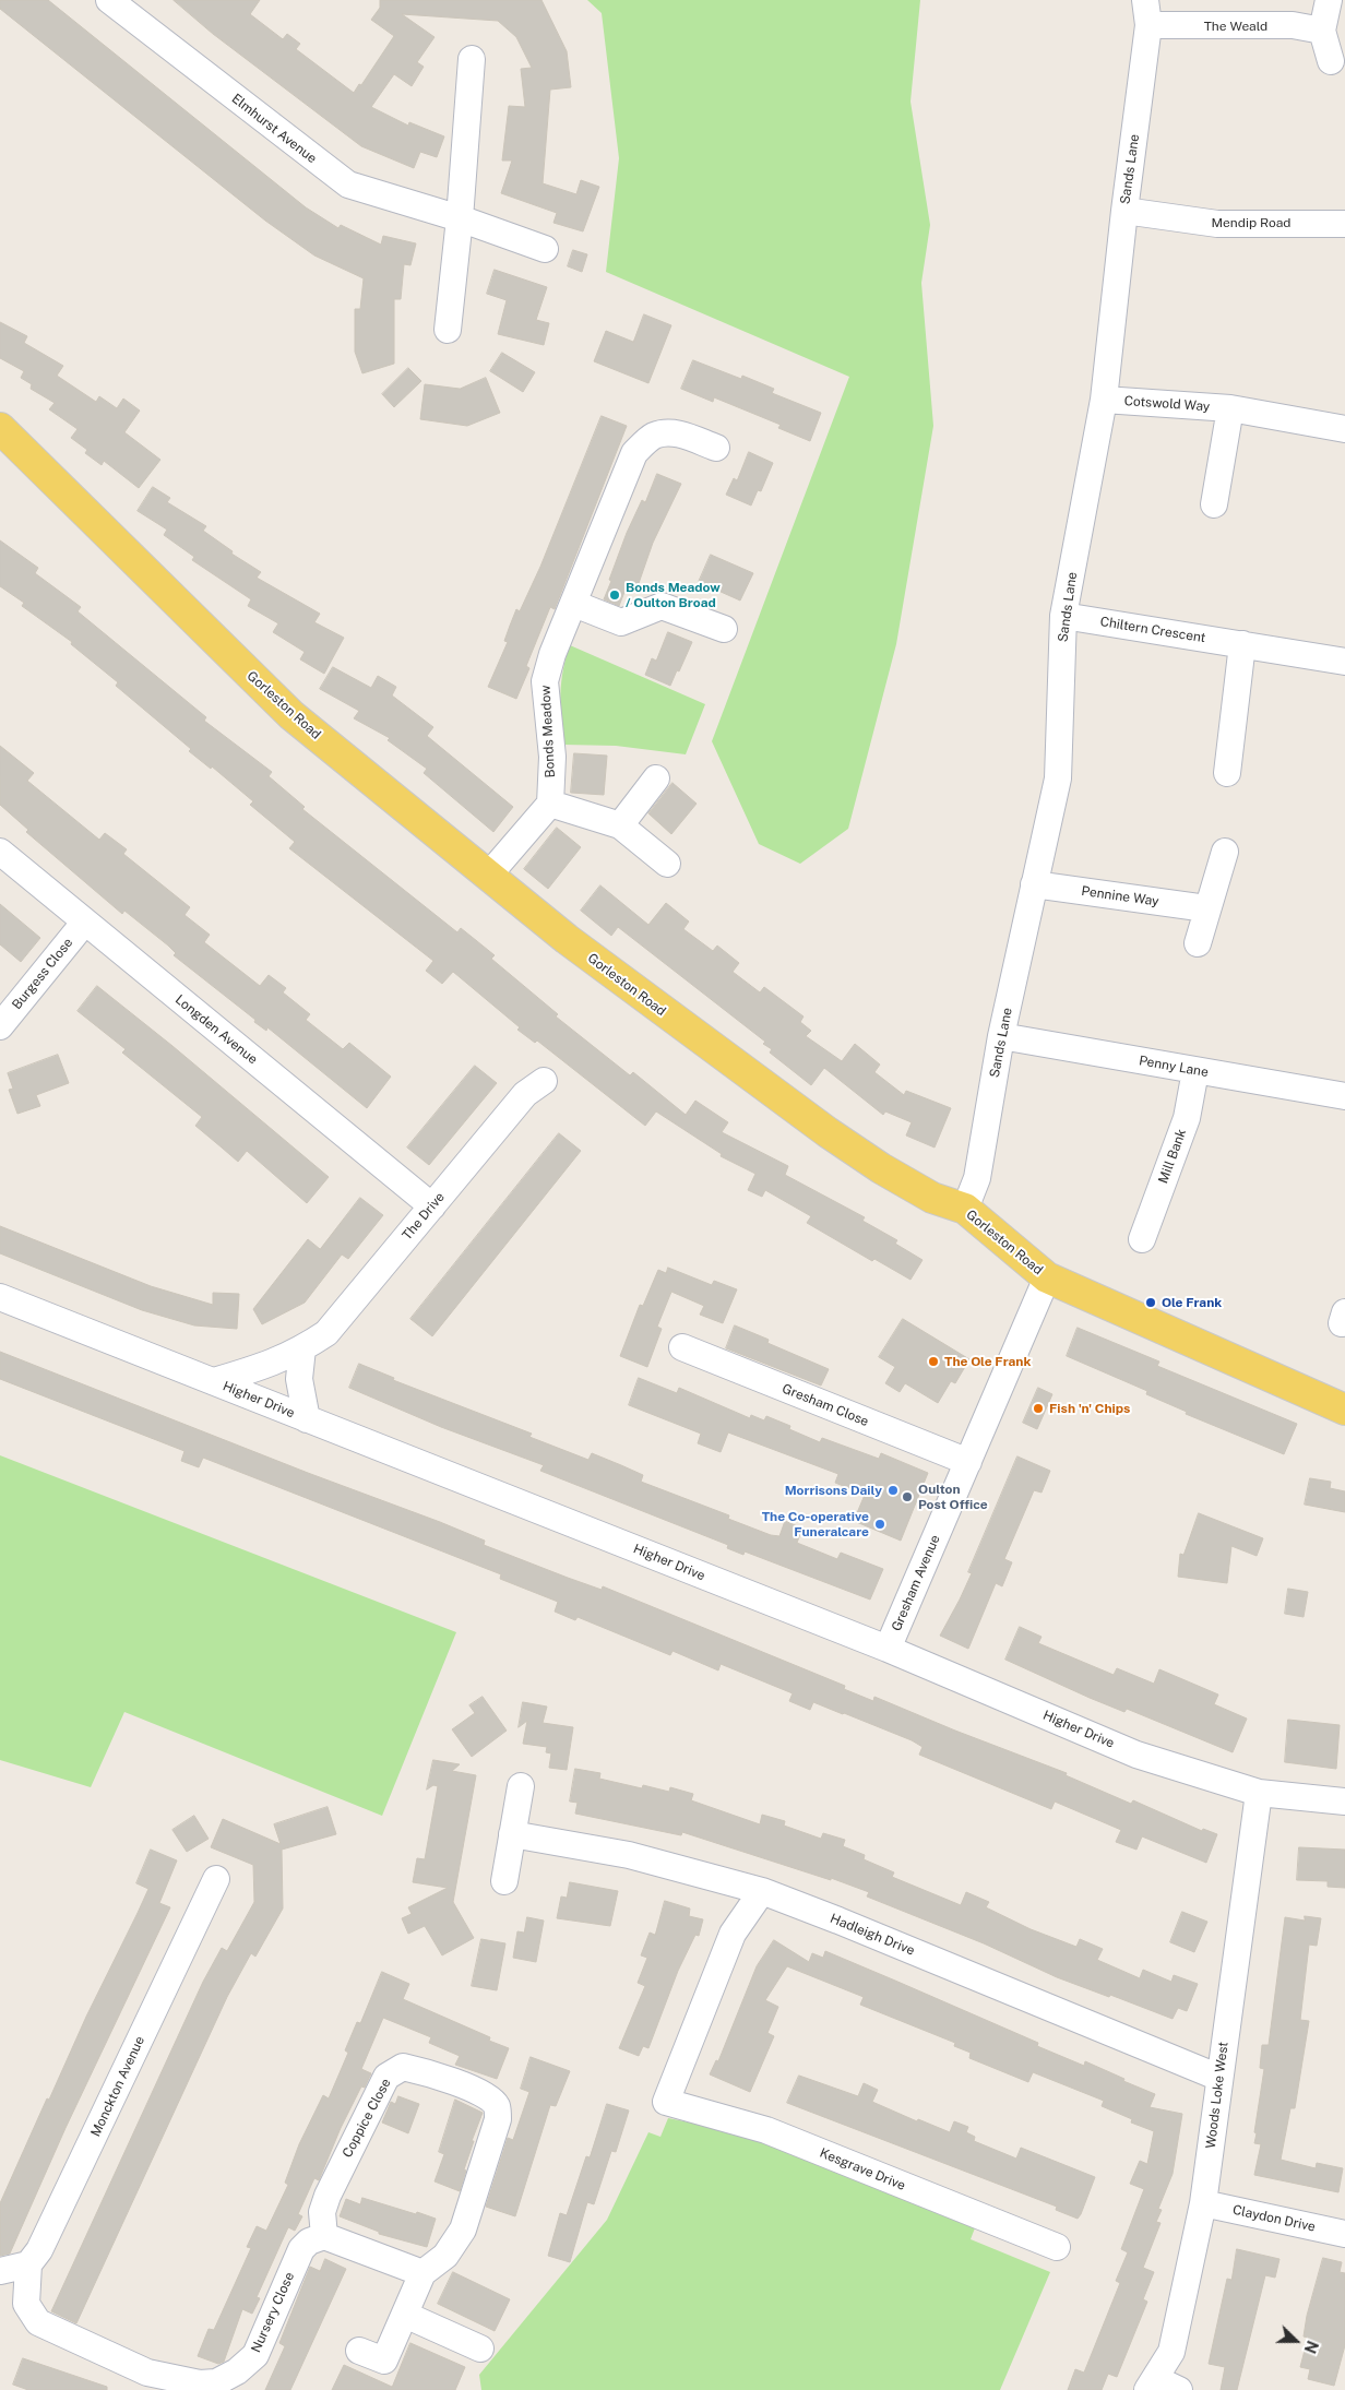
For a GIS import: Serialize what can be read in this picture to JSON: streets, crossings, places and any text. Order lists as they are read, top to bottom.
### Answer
{
  "streets": {
    "main road": ["Gorleston Road"],
    "street": [
      "The Weald",
      "Elmhurst Avenue",
      "Sands Lane",
      "Mendip Road",
      "Cotswold Way",
      "Chiltern Crescent",
      "Bonds Meadow",
      "Pennine Way",
      "Burgess Close",
      "Longden Avenue",
      "Penny Lane",
      "Mill Bank",
      "The Drive",
      "Higher Drive",
      "Gresham Close",
      "Gresham Avenue",
      "Hadleigh Drive",
      "Monckton Avenue",
      "Woods Loke West",
      "Coppice Close",
      "Kesgrave Drive",
      "Claydon Drive",
      "Nursery Close"
    ]
  },
  "crossings": [
    ["The Weald", "Sands Lane"],
    ["Sands Lane", "Mendip Road"],
    ["Sands Lane", "Cotswold Way"],
    ["Sands Lane", "Chiltern Crescent"],
    ["Sands Lane", "Gorleston Road"],
    ["Sands Lane", "Pennine Way"],
    ["Sands Lane", "Penny Lane"],
    ["Gorleston Road", "Gresham Avenue"],
    ["Burgess Close", "Longden Avenue"],
    ["Longden Avenue", "The Drive"],
    ["Penny Lane", "Mill Bank"],
    ["The Drive", "Higher Drive"],
    ["Higher Drive", "Gresham Avenue"],
    ["Higher Drive", "Woods Loke West"],
    ["Gresham Close", "Gresham Avenue"],
    ["Hadleigh Drive", "Woods Loke West"],
    ["Hadleigh Drive", "Kesgrave Drive"],
    ["Monckton Avenue", "Nursery Close"],
    ["Woods Loke West", "Claydon Drive"],
    ["Coppice Close", "Nursery Close"]
  ],
  "places": [
    "Bonds Meadow / Oulton Broad",
    "Ole Frank",
    "The Ole Frank",
    "Fish 'n' Chips",
    "Morrisons Daily",
    "Oulton Post Office",
    "The Co-operative Funeralcare"
  ],
  "north": "right"
}
